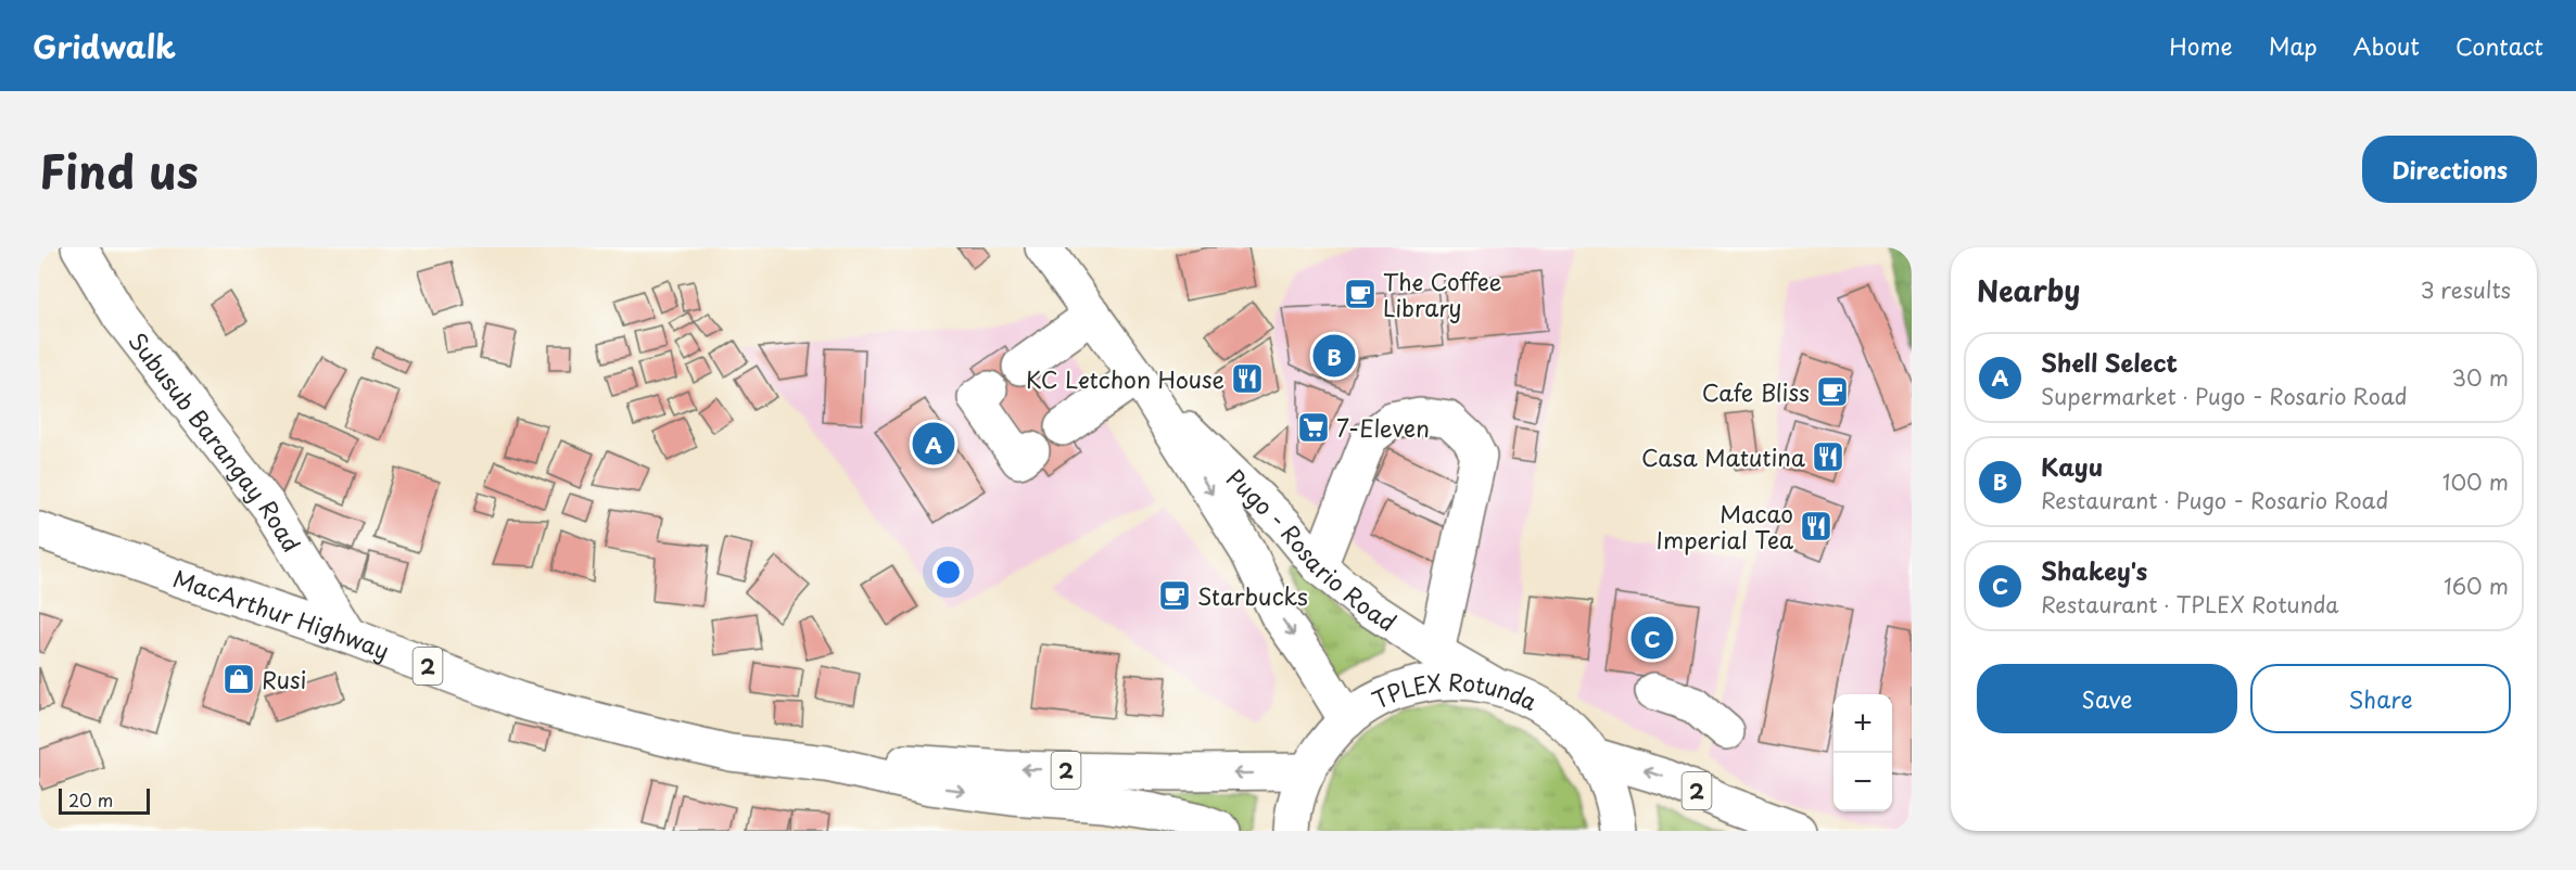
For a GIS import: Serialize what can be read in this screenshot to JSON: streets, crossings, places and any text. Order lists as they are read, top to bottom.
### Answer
{
  "streets": {
    "main road": [
      "Subusub Barangay Road",
      "Pugo - Rosario Road",
      "MacArthur Highway",
      "2",
      "TPLEX Rotunda"
    ]
  },
  "crossings": [
    ["Subusub Barangay Road", "MacArthur Highway"],
    ["Pugo - Rosario Road", "TPLEX Rotunda"],
    ["MacArthur Highway", "TPLEX Rotunda"],
    ["2", "TPLEX Rotunda"]
  ],
  "places": {
    "cafe": ["The Coffee Library", "Cafe Bliss", "Starbucks"],
    "restaurant": ["KC Letchon House", "Casa Matutina", "Macao Imperial Tea"],
    "supermarket": ["7-Eleven"],
    "shop": ["Rusi"]
  },
  "scale_bar": "20 m",
  "page": {
    "header": "Gridwalk",
    "nav": [
      "Home",
      "Map",
      "About",
      "Contact"
    ],
    "title": "Find us",
    "buttons": [
      "Directions",
      ["Save", "Share"]
    ],
    "heading": ["Nearby", "3 results"],
    "pins": ["B", "A", "C"],
    "list": [
      {
        "mark": "A",
        "name": "Shell Select",
        "note": "Supermarket · Pugo - Rosario Road",
        "value": "30 m"
      },
      {
        "mark": "B",
        "name": "Kayu",
        "note": "Restaurant · Pugo - Rosario Road",
        "value": "100 m"
      },
      {
        "mark": "C",
        "name": "Shakey's",
        "note": "Restaurant · TPLEX Rotunda",
        "value": "160 m"
      }
    ],
    "map_buttons": ["+", "−"],
    "scale": "20 m"
  }
}
